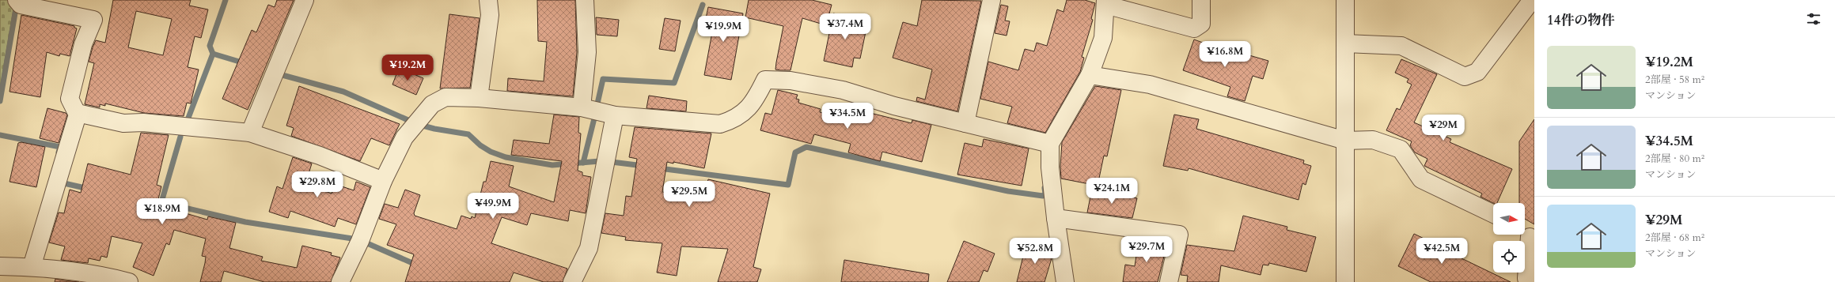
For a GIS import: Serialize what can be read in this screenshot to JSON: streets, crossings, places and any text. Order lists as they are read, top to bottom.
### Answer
{
  "north": "right",
  "page": {
    "heading": "14件の物件",
    "price": [
      "¥37.4M",
      "¥19.9M",
      "¥16.8M",
      "¥19.2M",
      "¥34.5M",
      "¥29M",
      "¥29.8M",
      "¥24.1M",
      "¥29.5M",
      "¥49.9M",
      "¥18.9M",
      "¥29.7M",
      "¥52.8M",
      "¥42.5M"
    ],
    "list": [
      {
        "name": "¥19.2M",
        "note": "2部屋 · 58 m² · マンション"
      },
      {
        "name": "¥34.5M",
        "note": "2部屋 · 80 m² · マンション"
      },
      {
        "name": "¥29M",
        "note": "2部屋 · 68 m² · マンション"
      }
    ]
  }
}
